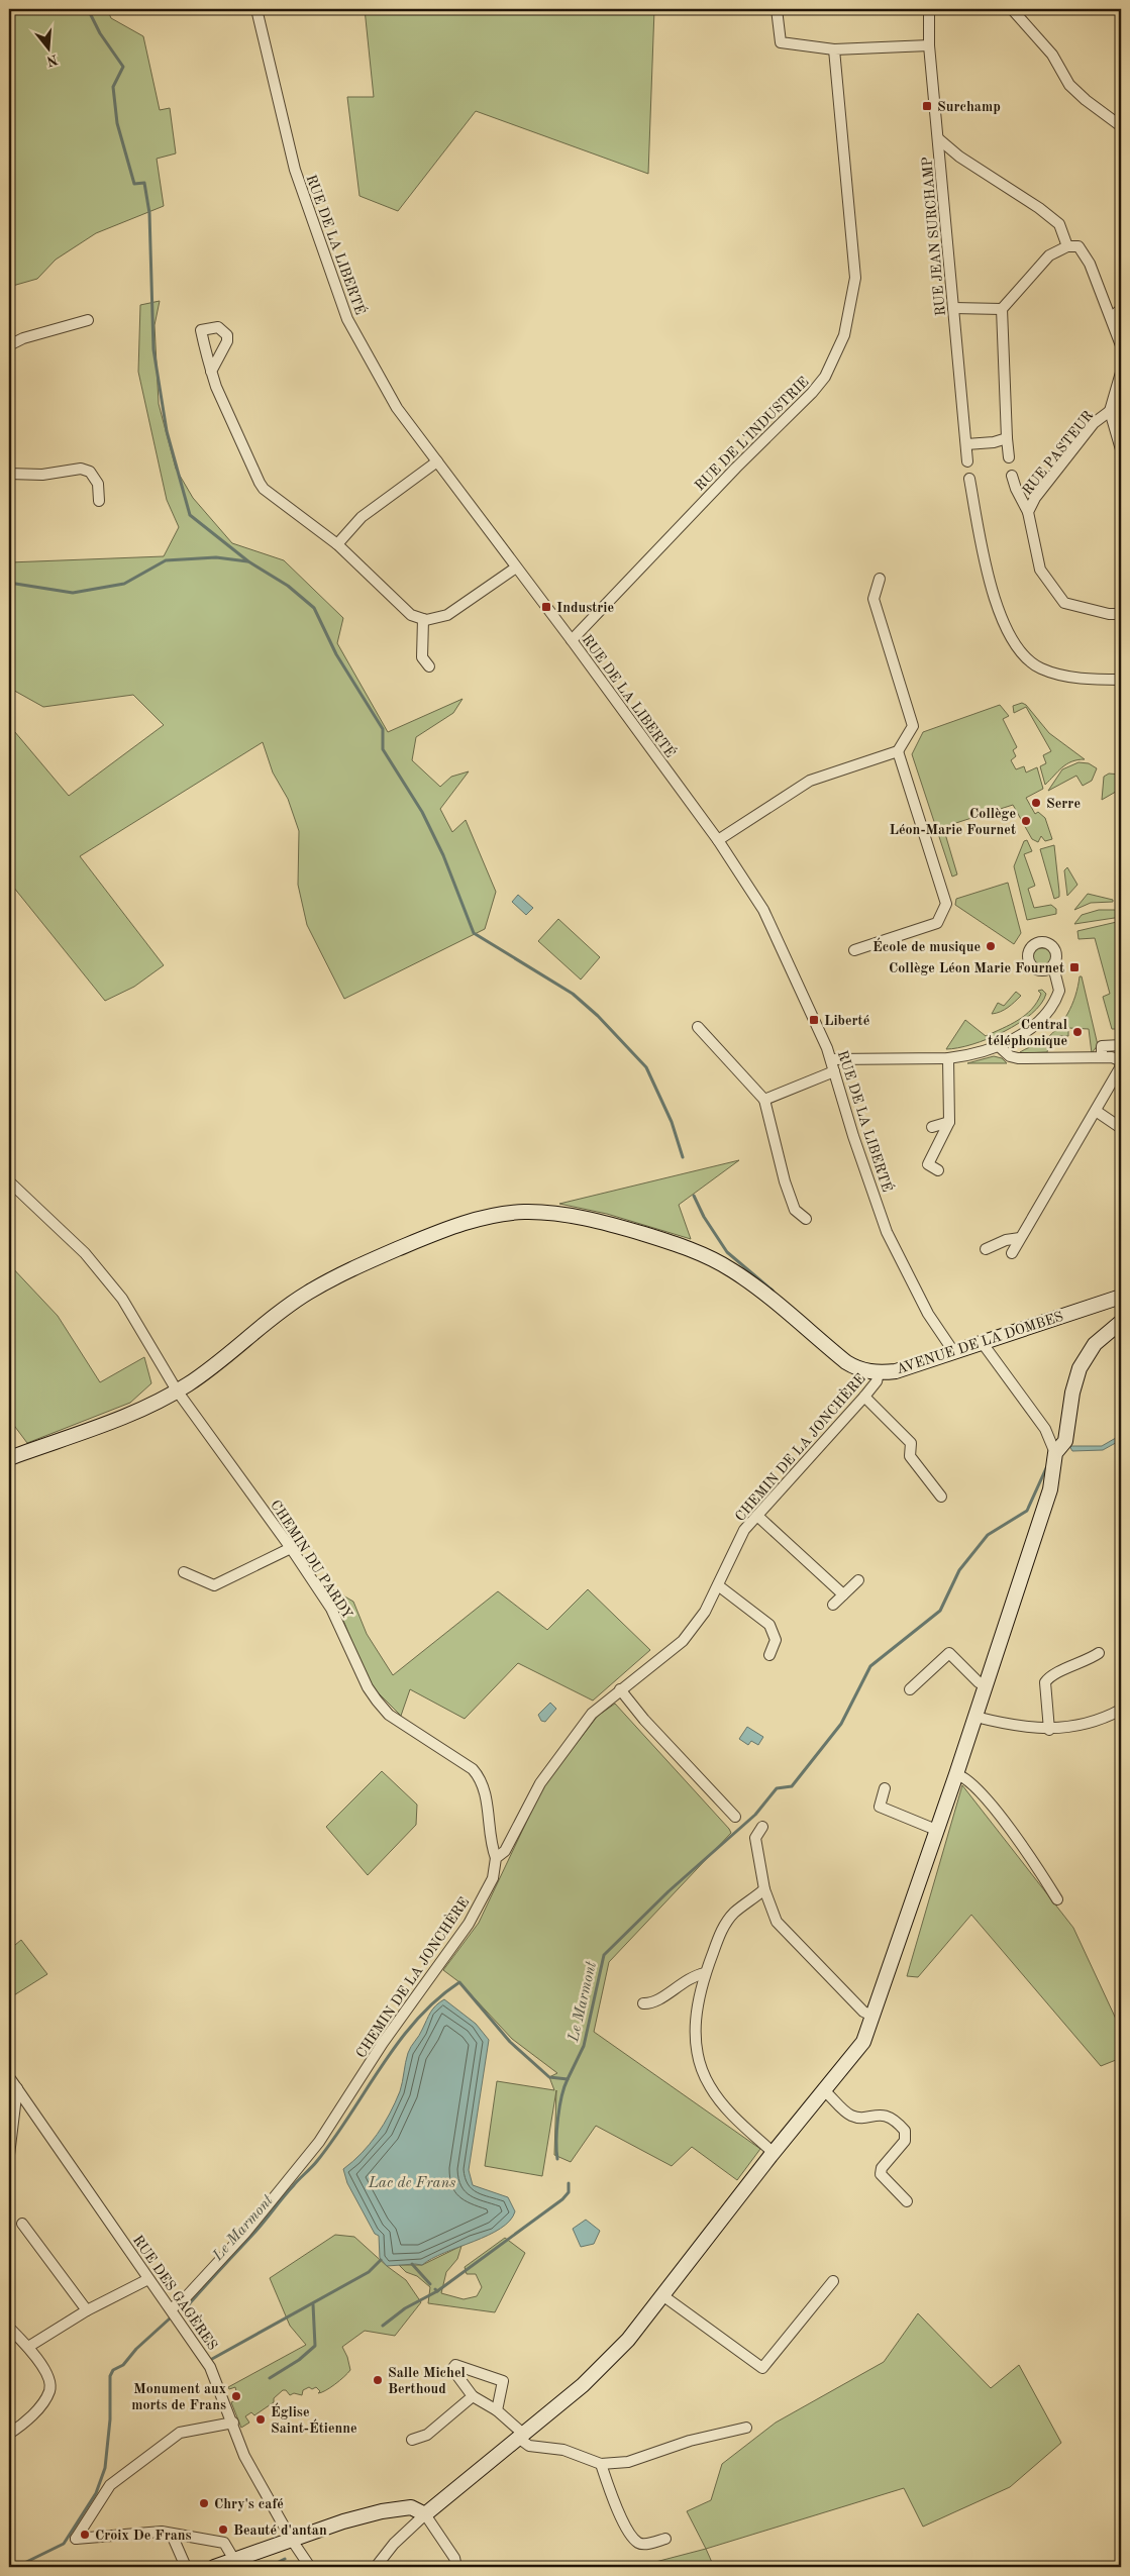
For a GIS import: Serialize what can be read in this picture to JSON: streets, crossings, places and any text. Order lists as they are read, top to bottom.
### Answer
{
  "streets": {
    "street": [
      "RUE JEAN SURCHAMP",
      "RUE DE LA LIBERTÉ",
      "RUE DE L'INDUSTRIE",
      "RUE PASTEUR",
      "AVENUE DE LA DOMBES",
      "CHEMIN DE LA JONCHÈRE",
      "CHEMIN DU PARDY",
      "RUE DES GAGÈRES"
    ]
  },
  "crossings": [
    ["RUE DE LA LIBERTÉ", "RUE DE L'INDUSTRIE"],
    ["RUE DE LA LIBERTÉ", "AVENUE DE LA DOMBES"],
    ["AVENUE DE LA DOMBES", "CHEMIN DE LA JONCHÈRE"],
    ["AVENUE DE LA DOMBES", "CHEMIN DU PARDY"],
    ["CHEMIN DE LA JONCHÈRE", "CHEMIN DU PARDY"],
    ["CHEMIN DE LA JONCHÈRE", "RUE DES GAGÈRES"]
  ],
  "water": ["Le Marmont", "Lac de Frans"],
  "places": {
    "transit": [
      "Surchamp",
      "Industrie",
      "Collège Léon Marie Fournet",
      "Liberté"
    ],
    "other": [
      "Serre",
      "Collège Léon-Marie Fournet",
      "École de musique",
      "Central téléphonique",
      "Salle Michel Berthoud",
      "Monument aux morts de Frans",
      "Église Saint-Étienne",
      "Chry's café",
      "Beauté d'antan",
      "Croix De Frans"
    ]
  },
  "north": "bottom"
}
